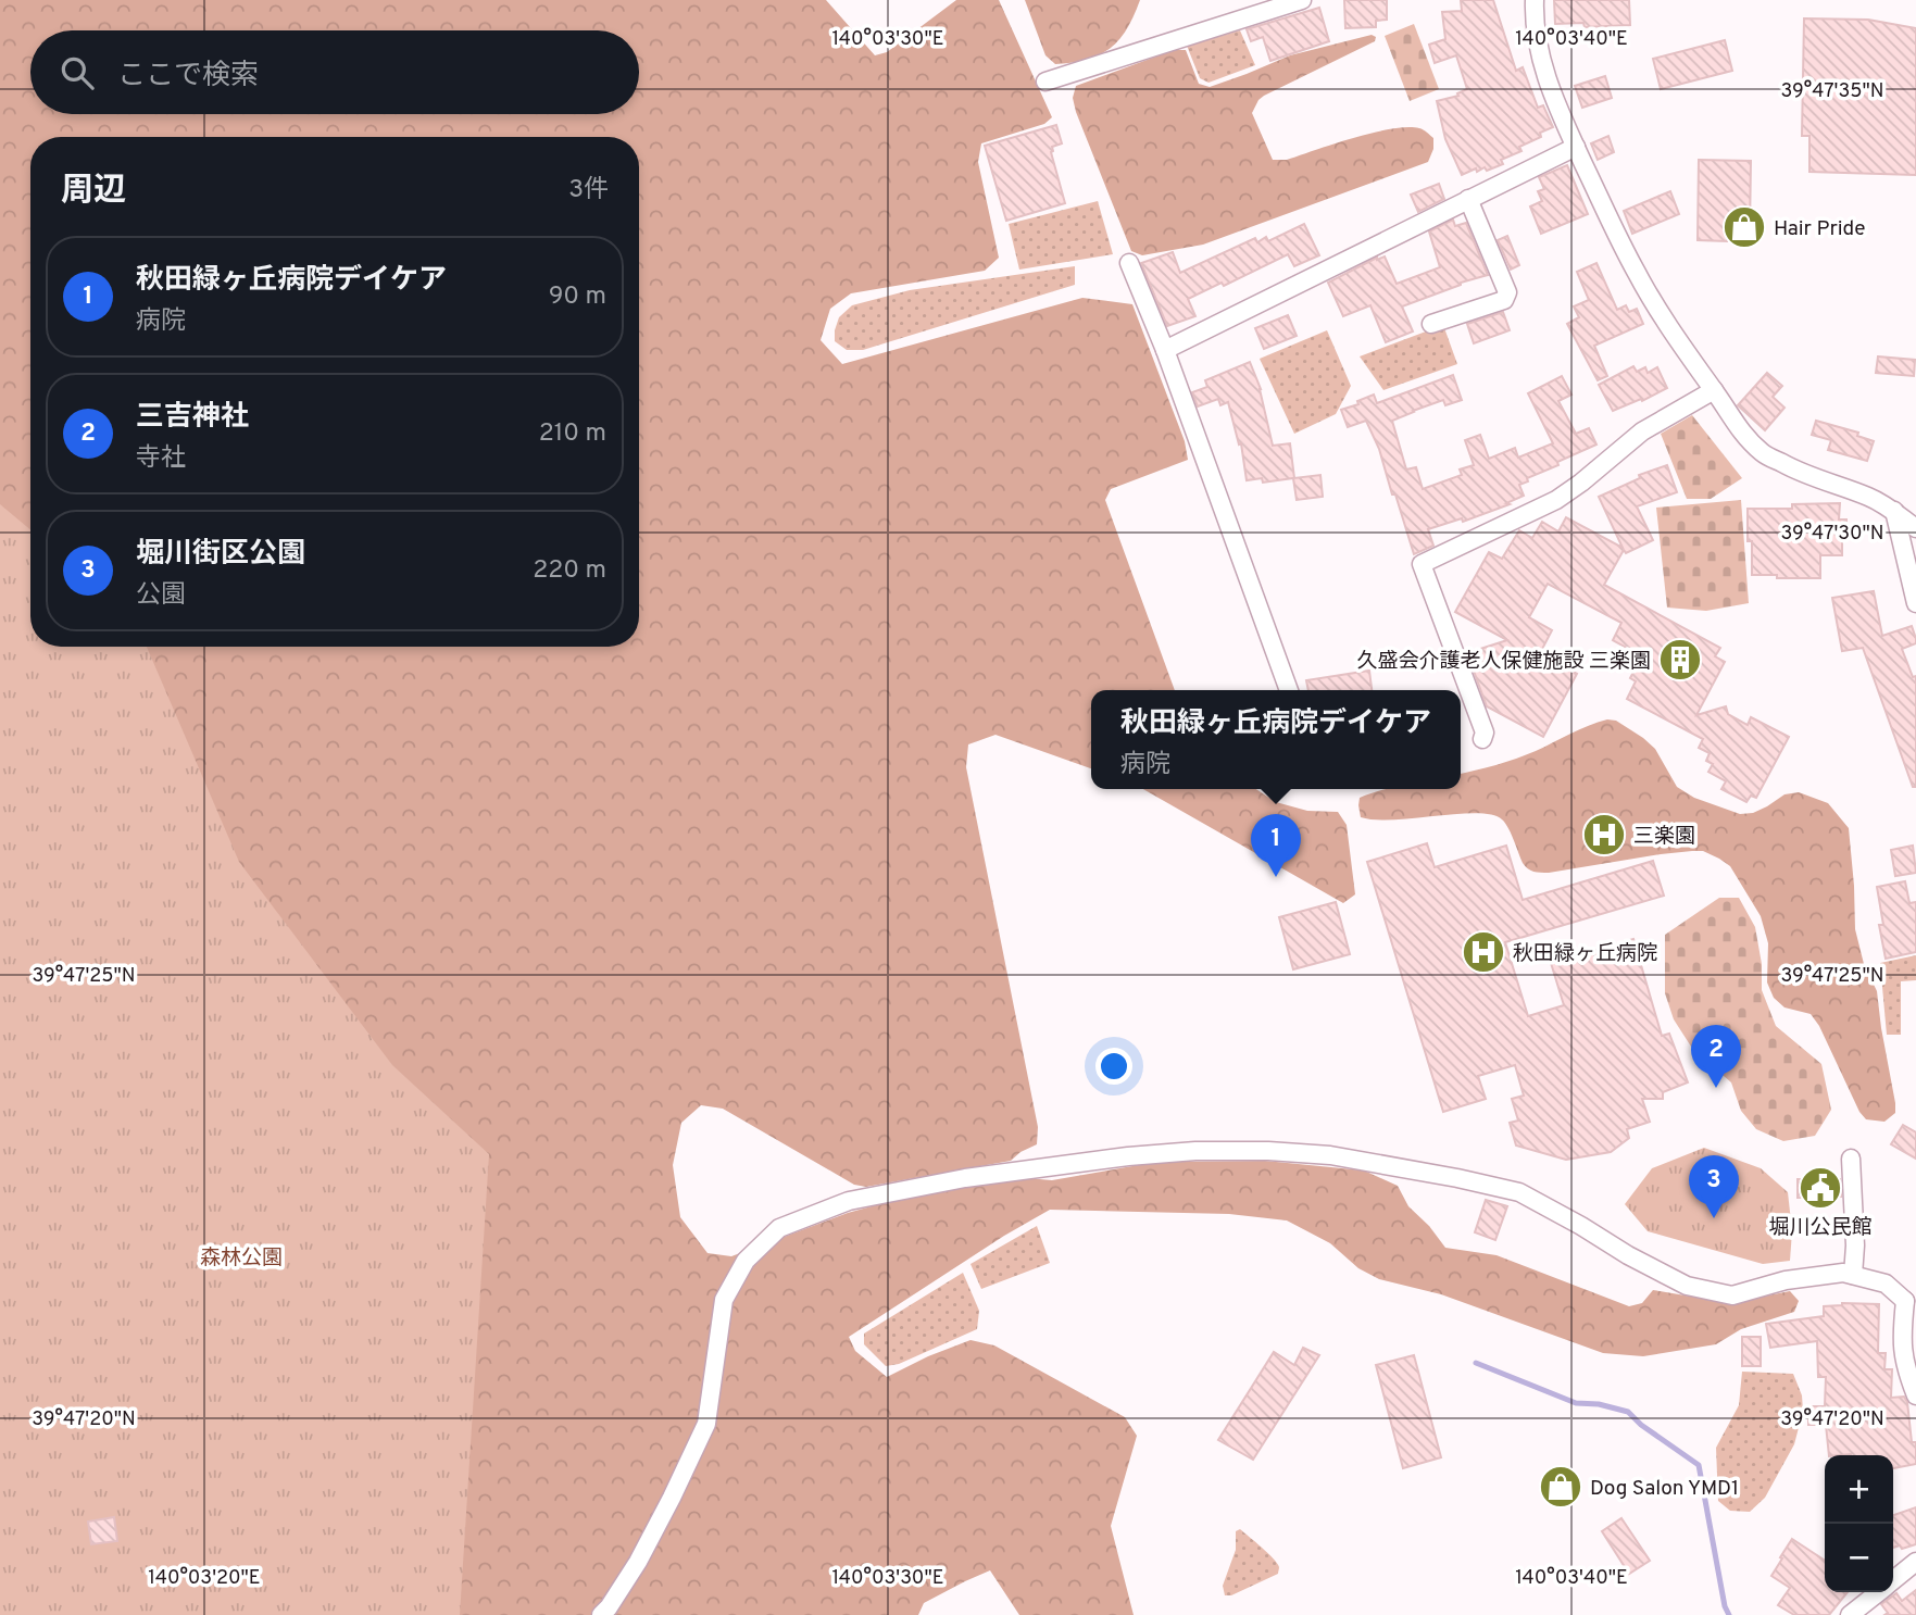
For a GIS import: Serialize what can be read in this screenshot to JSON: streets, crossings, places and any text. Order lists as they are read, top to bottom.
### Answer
{
  "parks": ["森林公園"],
  "places": {
    "shop": ["Hair Pride", "Dog Salon YMD1"],
    "building": ["久盛会介護老人保健施設 三楽園"],
    "hospital": ["三楽園", "秋田緑ヶ丘病院"],
    "public building": ["堀川公民館"]
  },
  "page": {
    "search": "ここで検索",
    "heading": ["周辺", "3件"],
    "list": [
      {
        "mark": "1",
        "name": "秋田緑ヶ丘病院デイケア",
        "note": "病院",
        "value": "90 m"
      },
      {
        "mark": "2",
        "name": "三吉神社",
        "note": "寺社",
        "value": "210 m"
      },
      {
        "mark": "3",
        "name": "堀川街区公園",
        "note": "公園",
        "value": "220 m"
      }
    ],
    "popup": ["秋田緑ヶ丘病院デイケア", "病院"],
    "pins": ["1", "2", "3"],
    "map_buttons": ["+", "−"]
  },
  "coordinates": [
    "140°03'30\"E",
    "140°03'40\"E",
    "39°47'35\"N",
    "39°47'30\"N",
    "39°47'25\"N",
    "39°47'20\"N",
    "140°03'20\"E"
  ]
}
